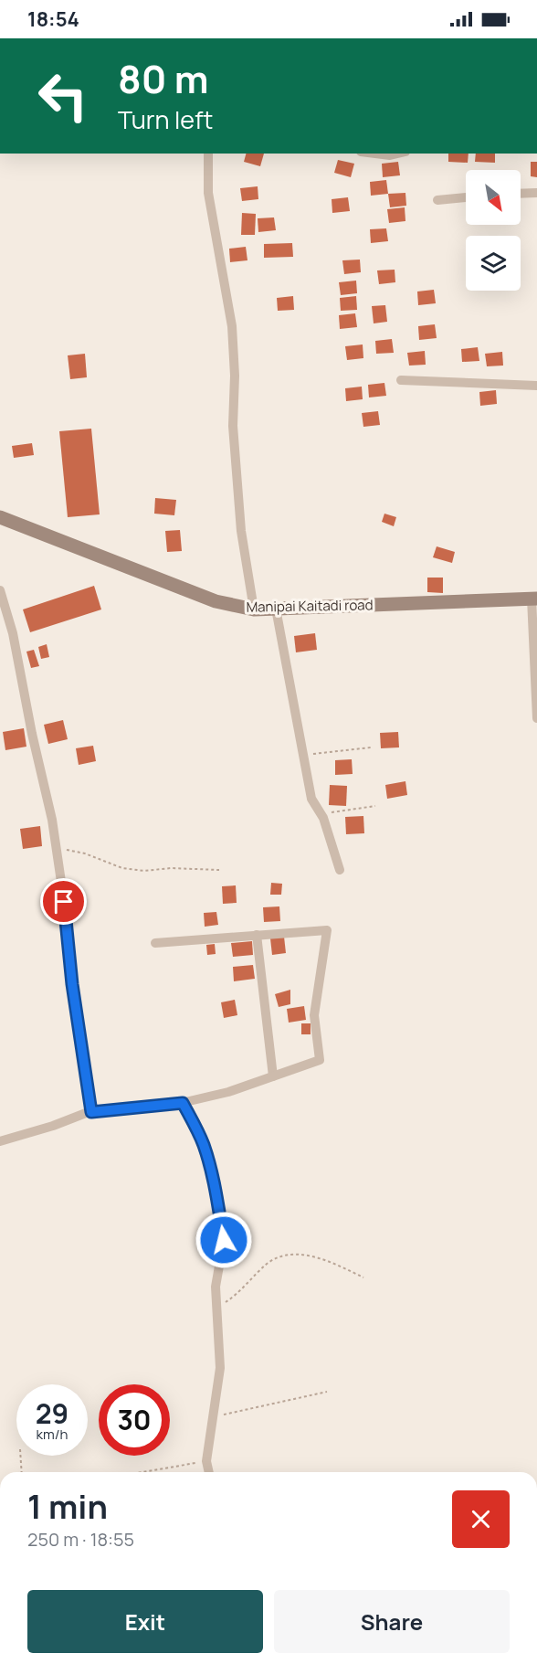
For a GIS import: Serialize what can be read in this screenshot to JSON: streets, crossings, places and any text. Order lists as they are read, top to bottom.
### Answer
{
  "streets": {
    "main road": ["Manipai Kaitadi road"]
  },
  "north": "bottom right",
  "page": {
    "status": "18:54",
    "turn": ["80 m", "Turn left"],
    "speed": "29 km/h",
    "limit": "30",
    "heading": ["1 min", "250 m · 18:55"],
    "buttons": ["Exit", "Share"]
  }
}
